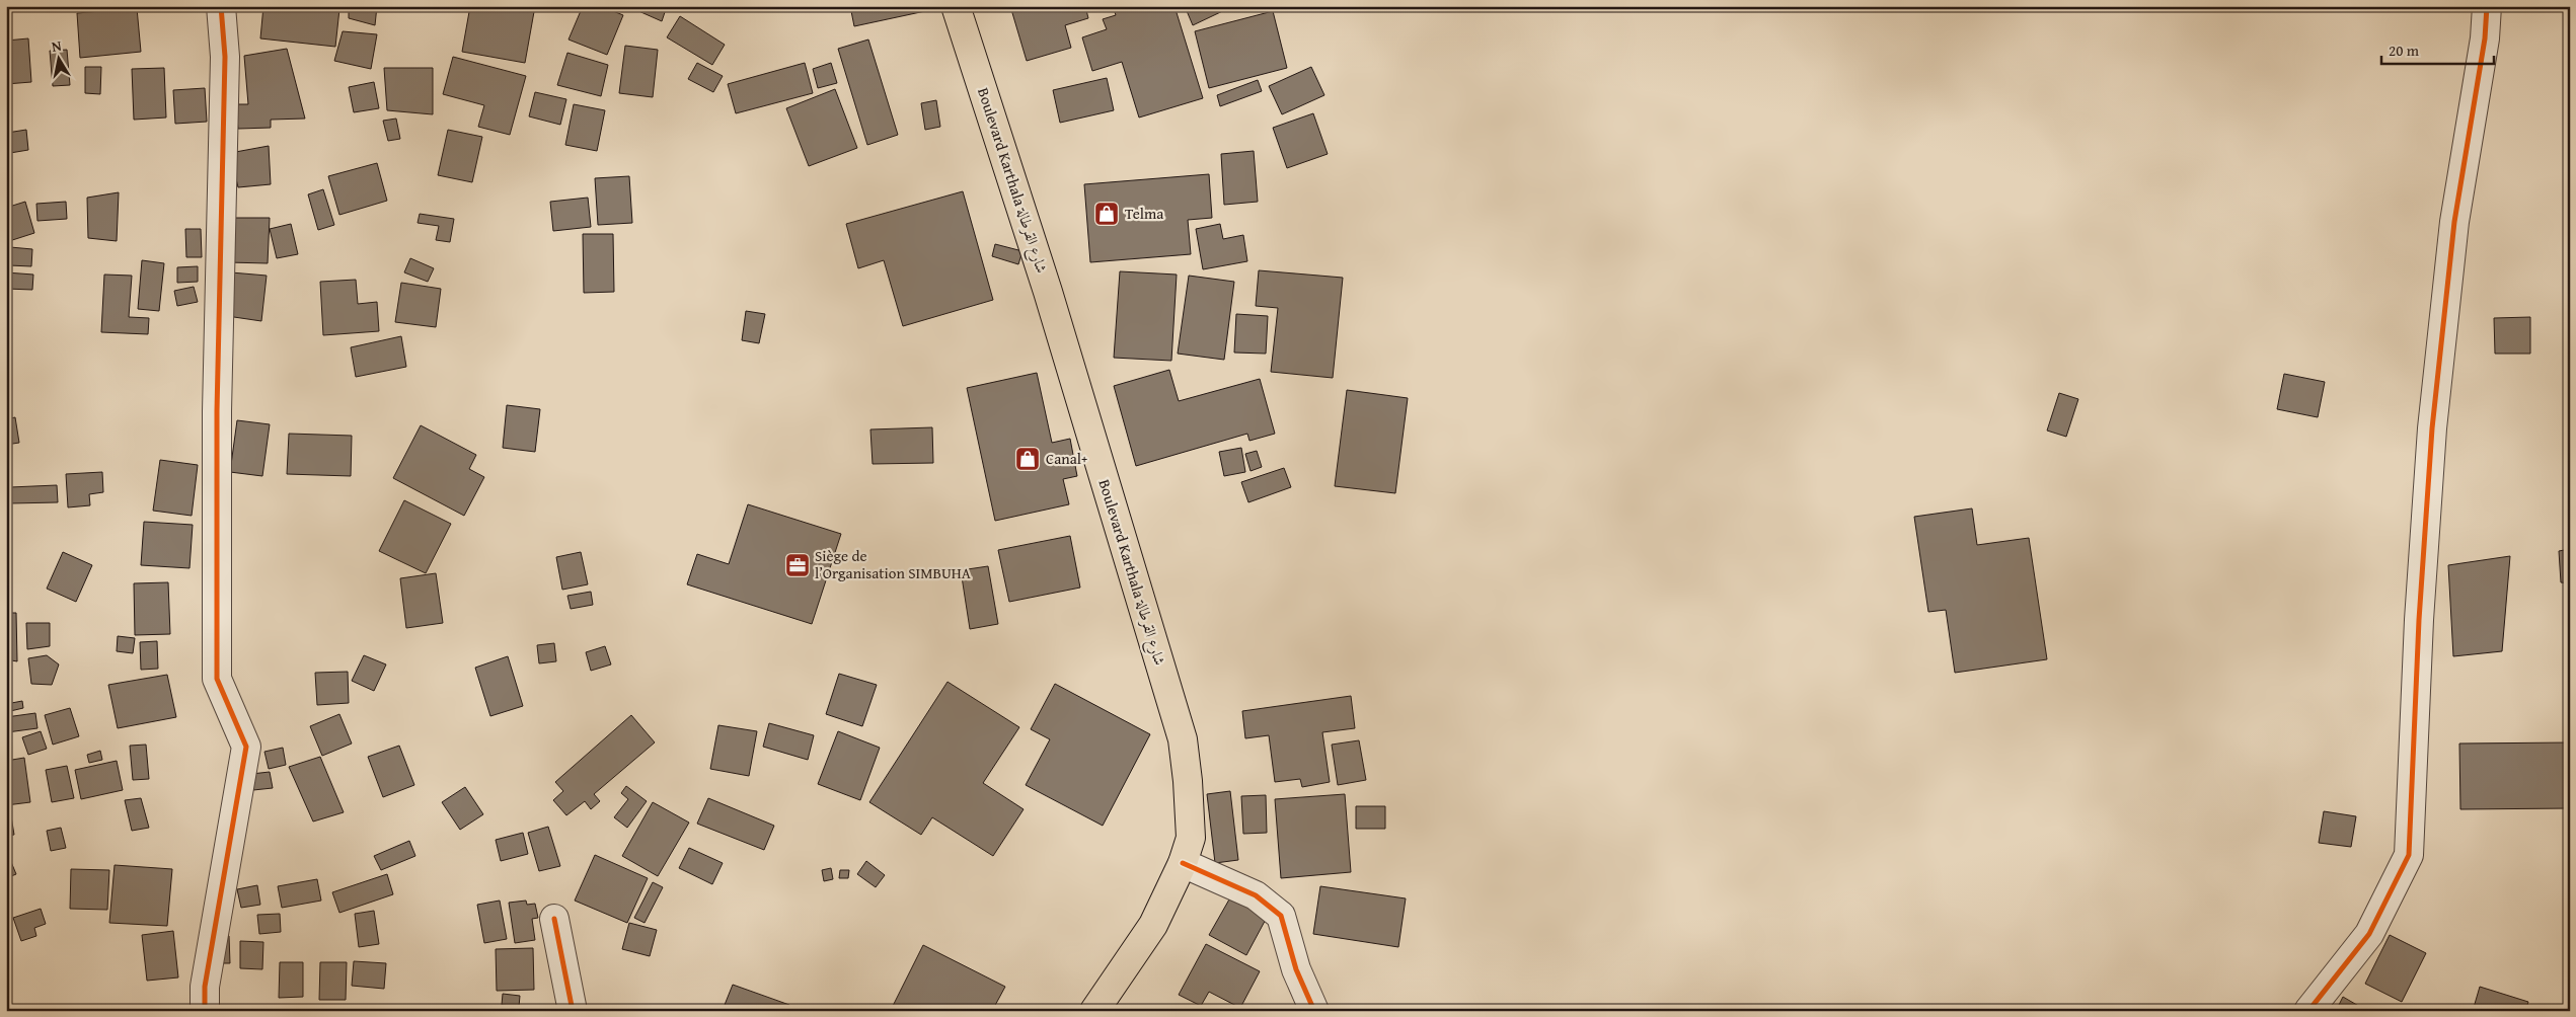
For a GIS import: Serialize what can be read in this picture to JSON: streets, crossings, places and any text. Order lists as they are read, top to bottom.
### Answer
{
  "streets": {
    "main road": ["Boulevard Karthala شارع القرطالة"]
  },
  "places": {
    "shop": ["Telma", "Canal+"],
    "office": ["Siège de l’Organisation SIMBUHA"]
  },
  "scale_bar": "20 m",
  "north": "top"
}
